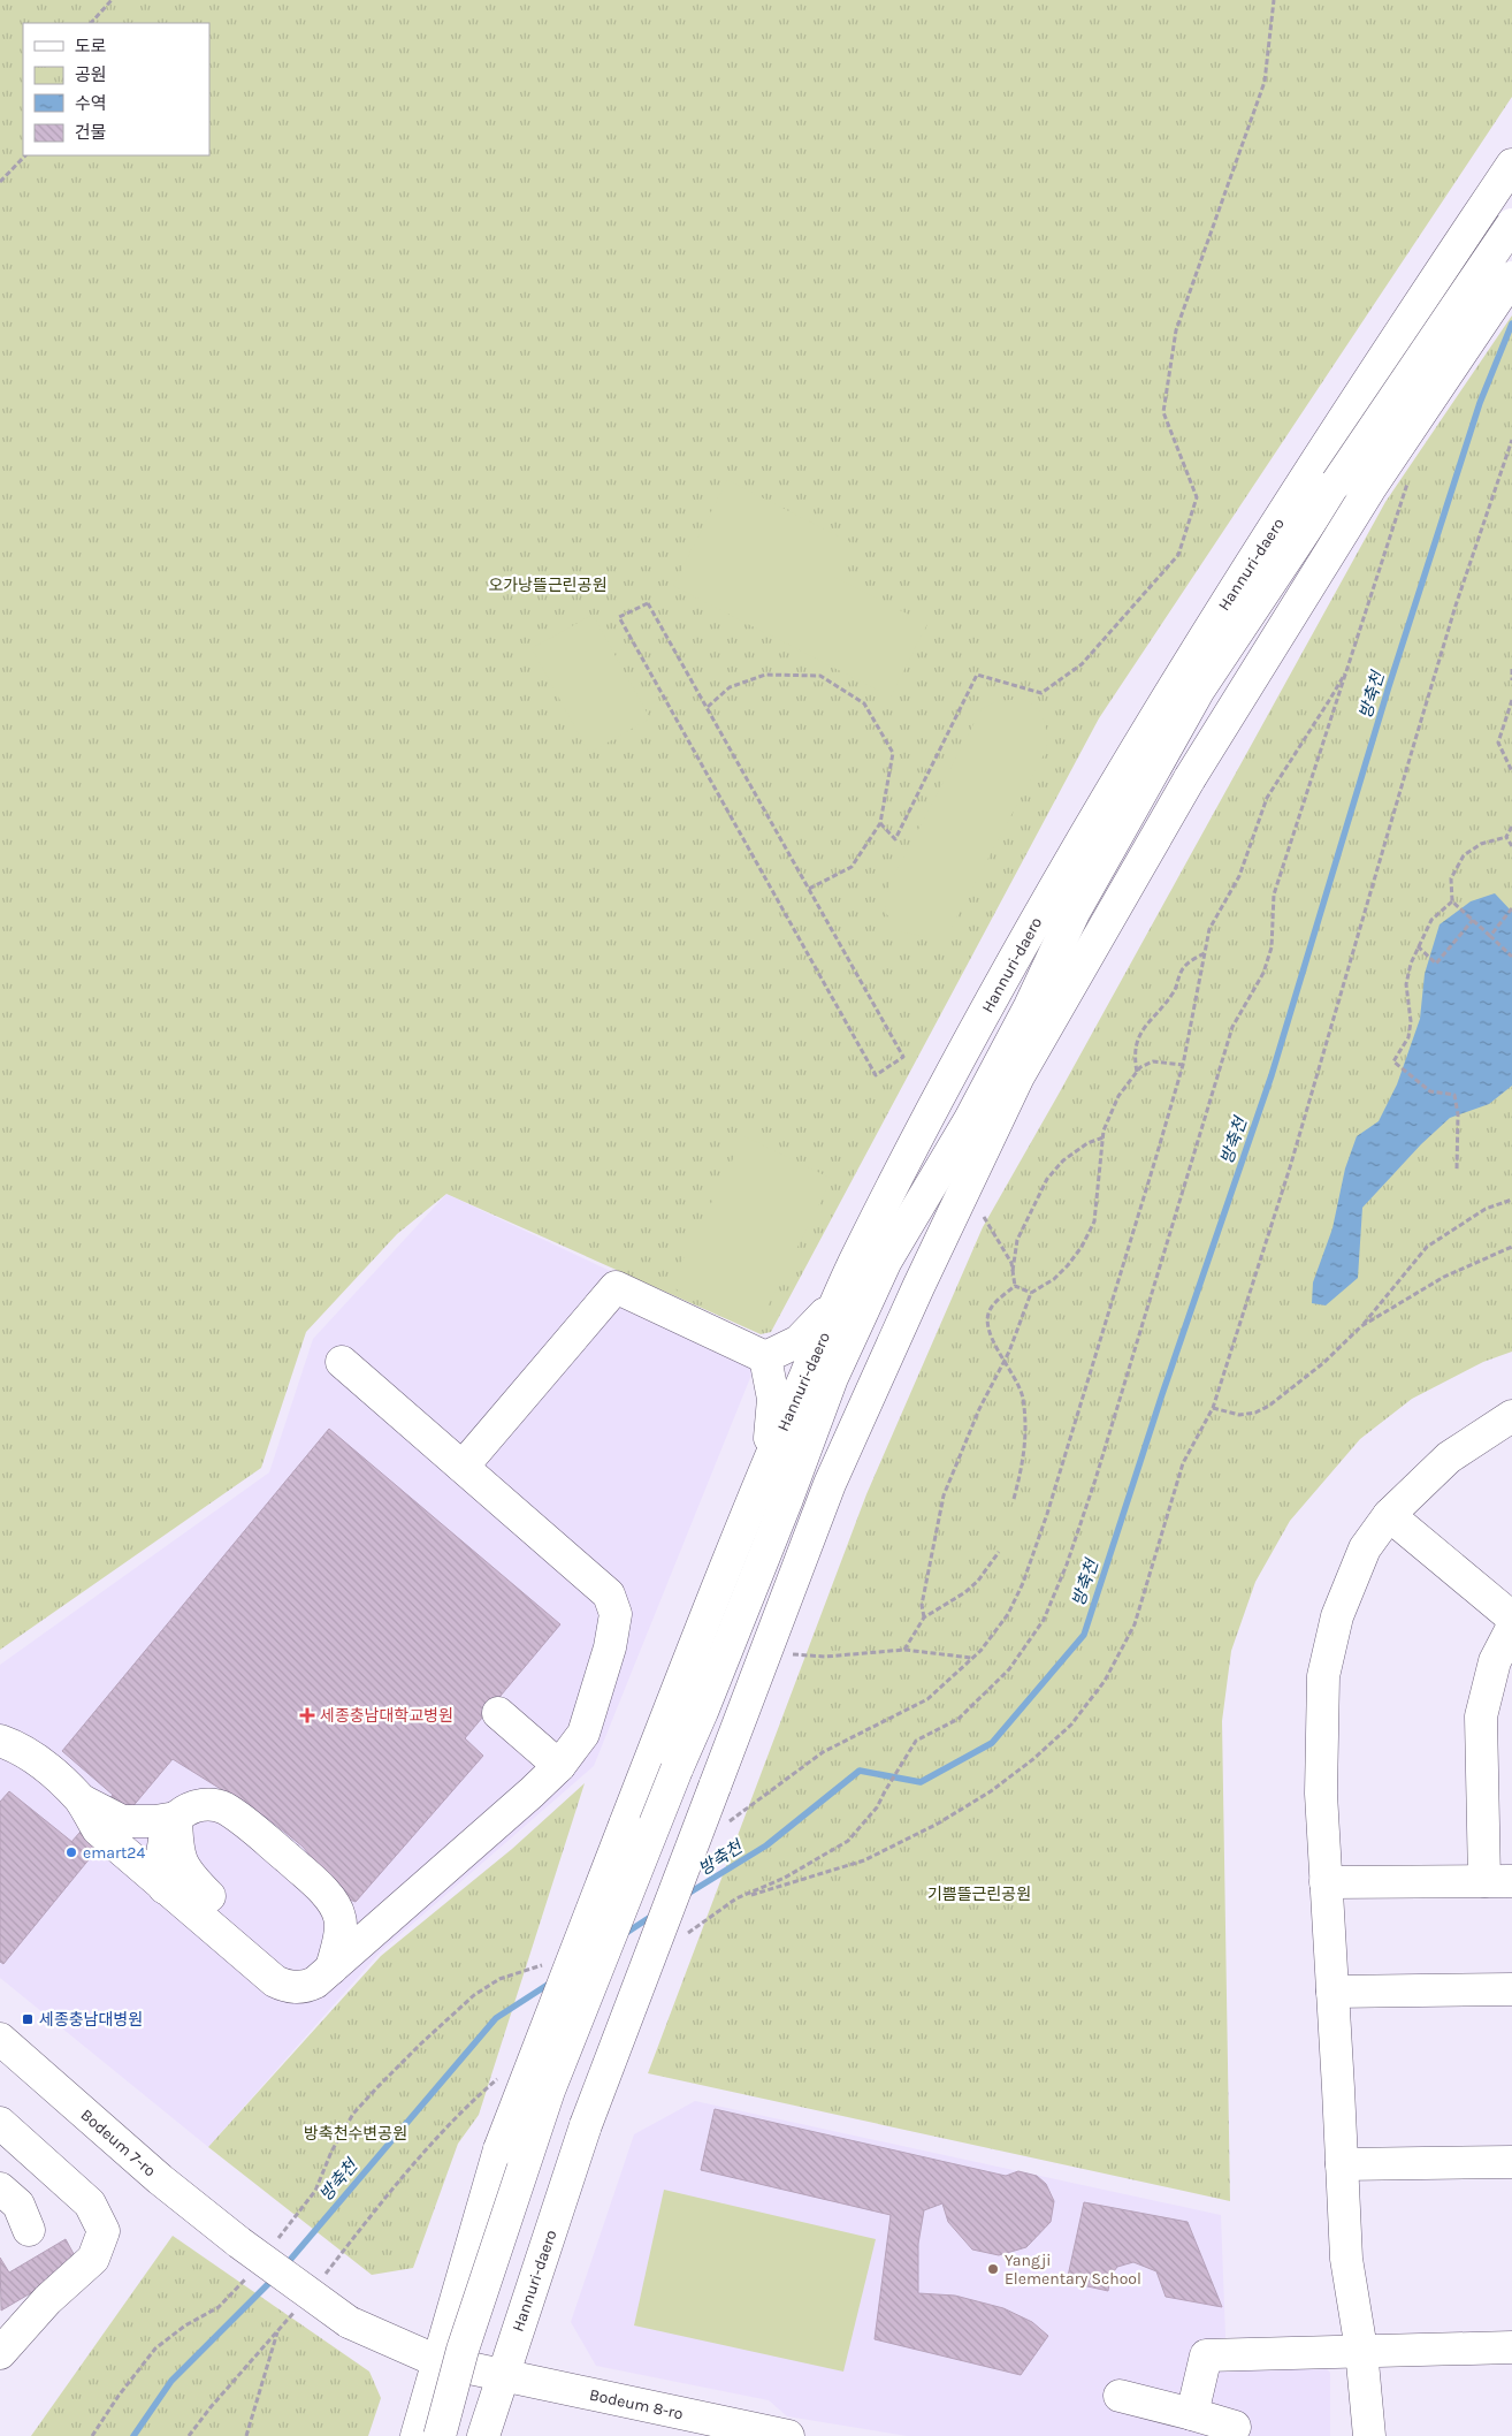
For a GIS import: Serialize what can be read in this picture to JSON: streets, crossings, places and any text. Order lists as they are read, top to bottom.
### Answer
{
  "streets": {
    "street": ["Hannuri-daero", "Bodeum 7-ro", "Bodeum 8-ro"]
  },
  "crossings": [
    ["Hannuri-daero", "Bodeum 7-ro"],
    ["Hannuri-daero", "Bodeum 8-ro"]
  ],
  "water": ["방축천"],
  "parks": ["오가낭뜰근린공원", "기쁨뜰근린공원", "방축천수변공원"],
  "places": {
    "health": ["세종충남대학교병원"],
    "other": ["emart24", "Yangji Elementary School"],
    "transit": ["세종충남대병원"]
  },
  "legend": [
    "도로",
    "공원",
    "수역",
    "건물"
  ]
}
